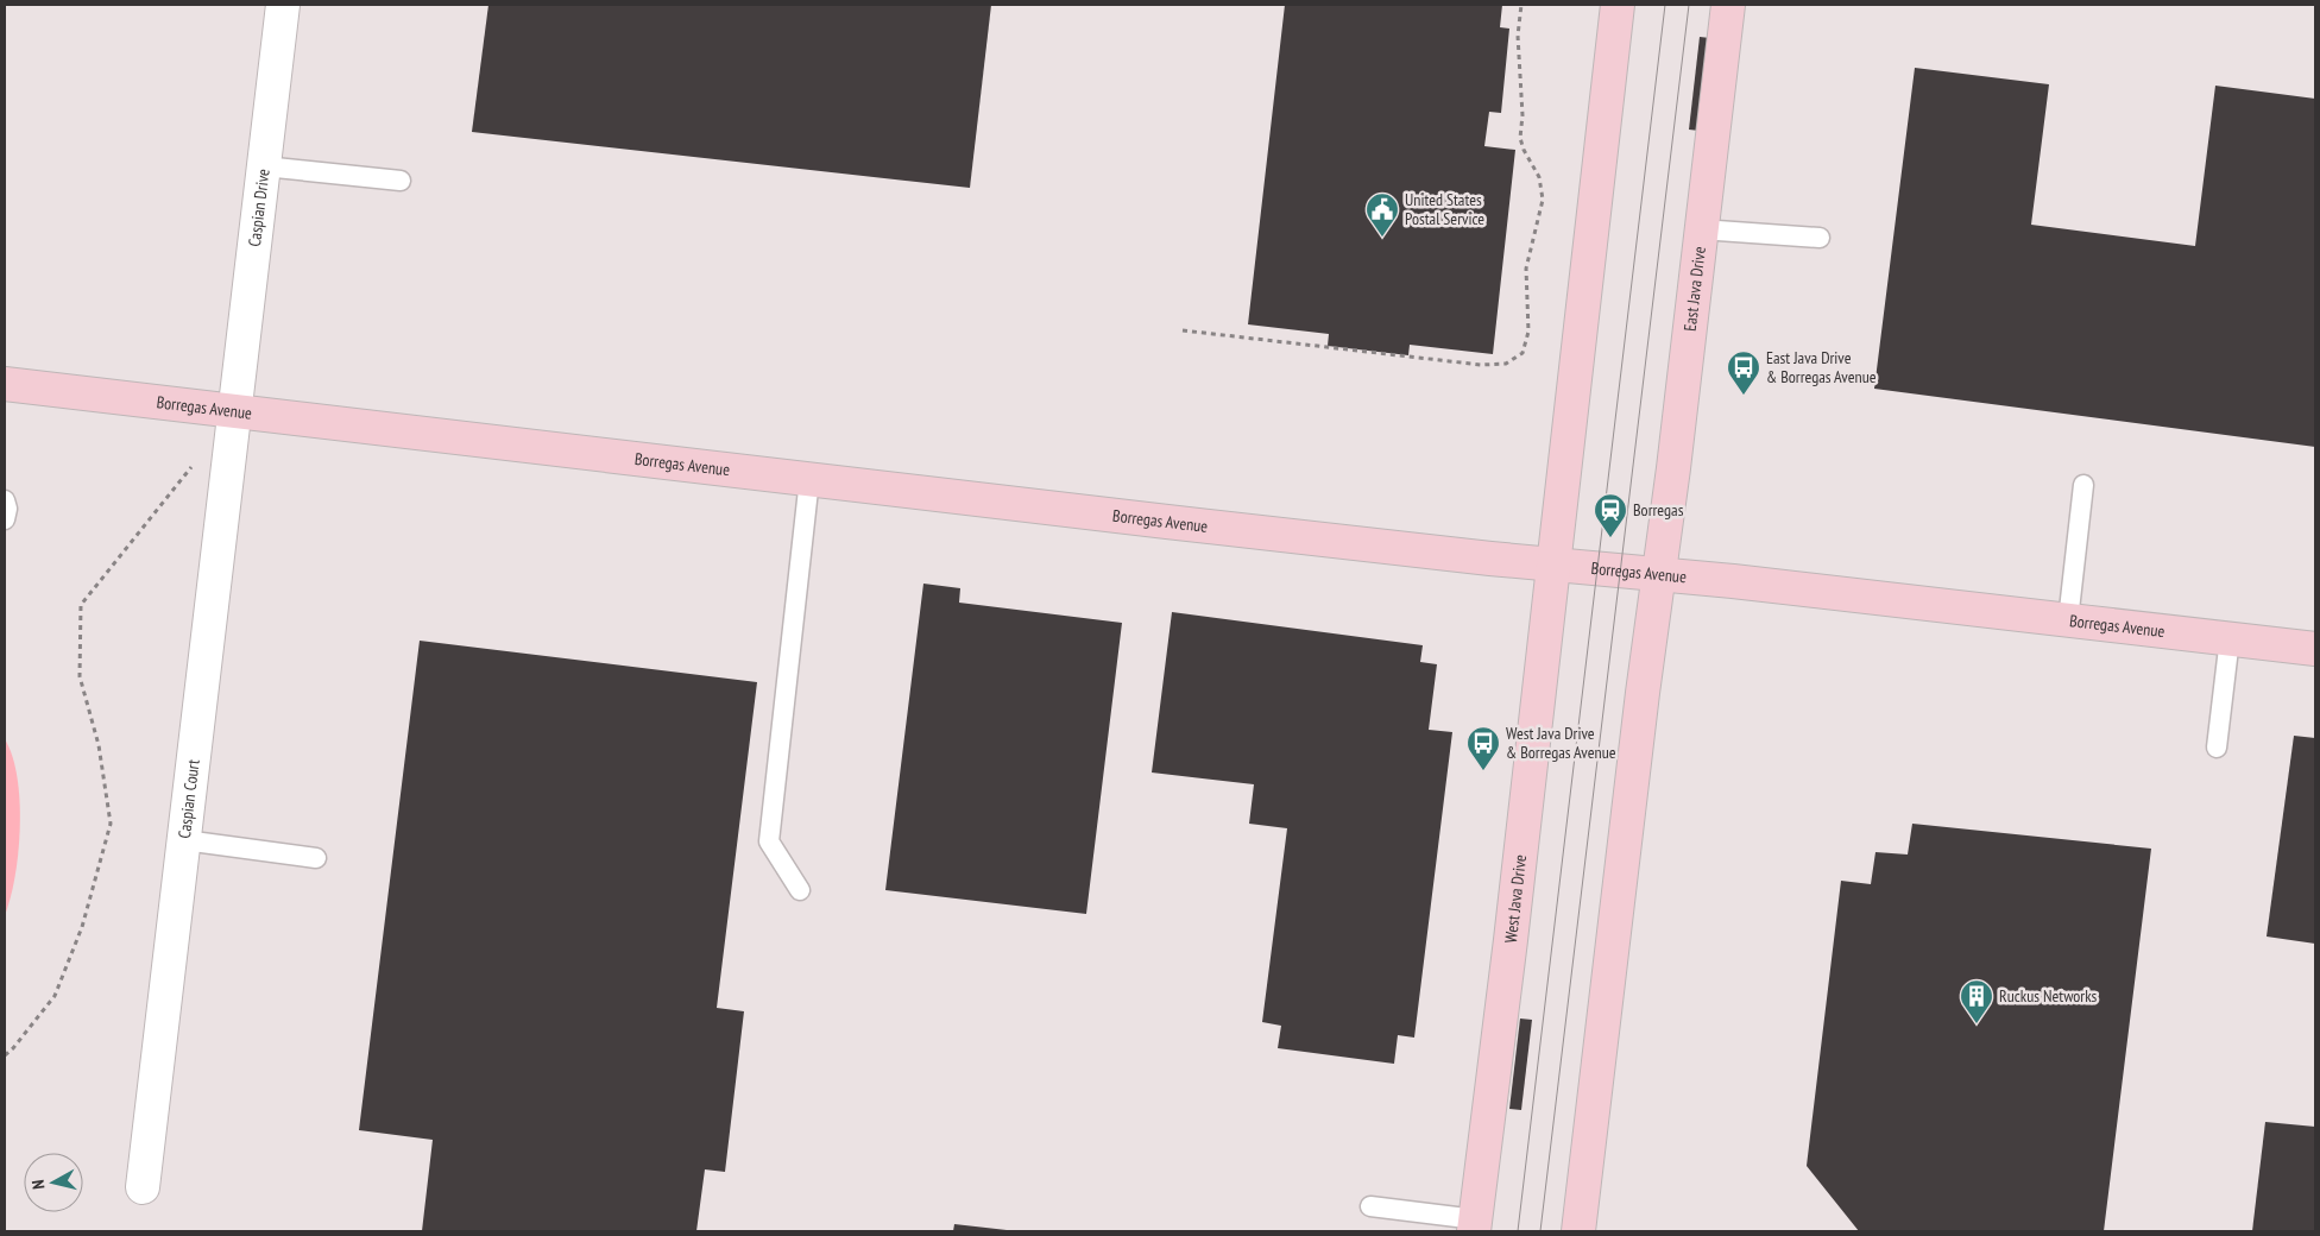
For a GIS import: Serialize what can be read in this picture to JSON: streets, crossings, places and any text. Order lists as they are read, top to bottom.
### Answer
{
  "streets": {
    "main road": ["East Java Drive", "Borregas Avenue", "West Java Drive"],
    "street": ["Caspian Drive", "Caspian Court"]
  },
  "crossings": [
    ["Caspian Drive", "Borregas Avenue"],
    ["Caspian Drive", "Caspian Court"],
    ["East Java Drive", "Borregas Avenue"],
    ["Borregas Avenue", "Caspian Court"],
    ["Borregas Avenue", "West Java Drive"]
  ],
  "places": {
    "public building": ["United States Postal Service"],
    "bus stop": ["East Java Drive & Borregas Avenue", "West Java Drive & Borregas Avenue"],
    "station": ["Borregas"],
    "building": ["Ruckus Networks"]
  },
  "north": "left"
}
